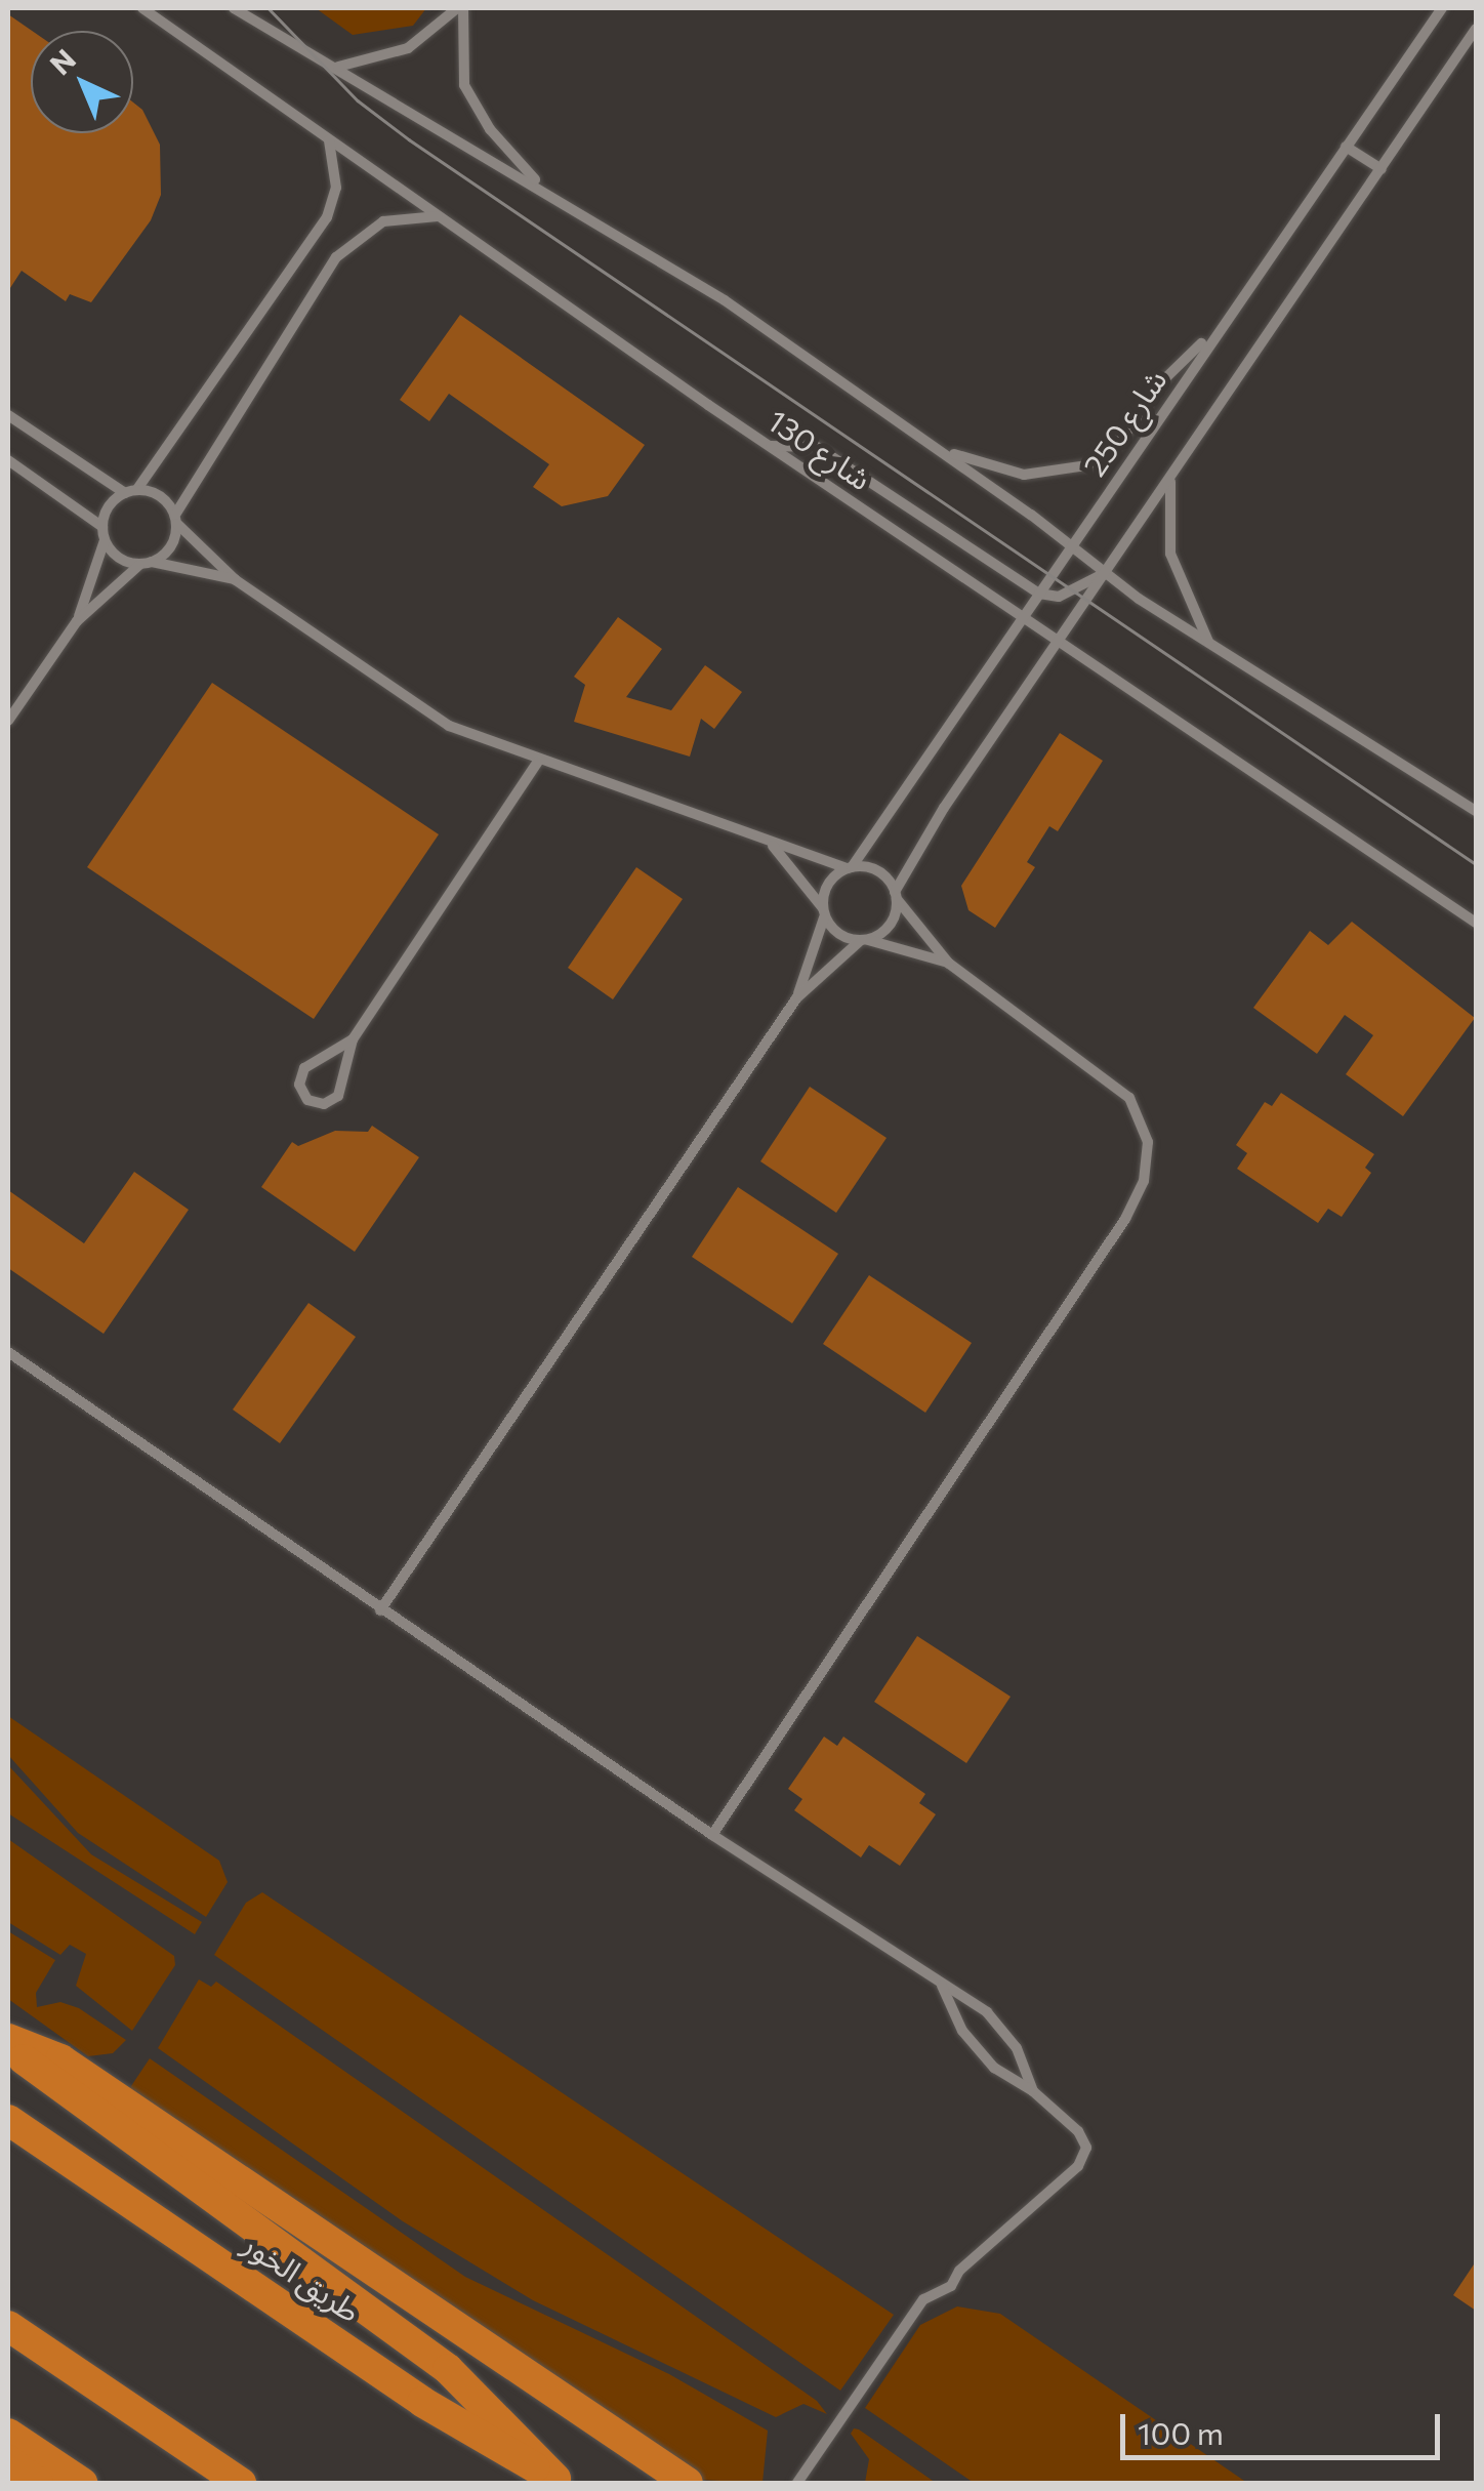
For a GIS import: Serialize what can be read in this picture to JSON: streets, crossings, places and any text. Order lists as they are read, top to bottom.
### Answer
{
  "streets": {
    "highway": ["طريق الخور"],
    "street": ["شارع 250", "شارع 130"]
  },
  "crossings": [
    ["شارع 250", "شارع 130"]
  ],
  "scale_bar": "100 m",
  "north": "top left"
}
